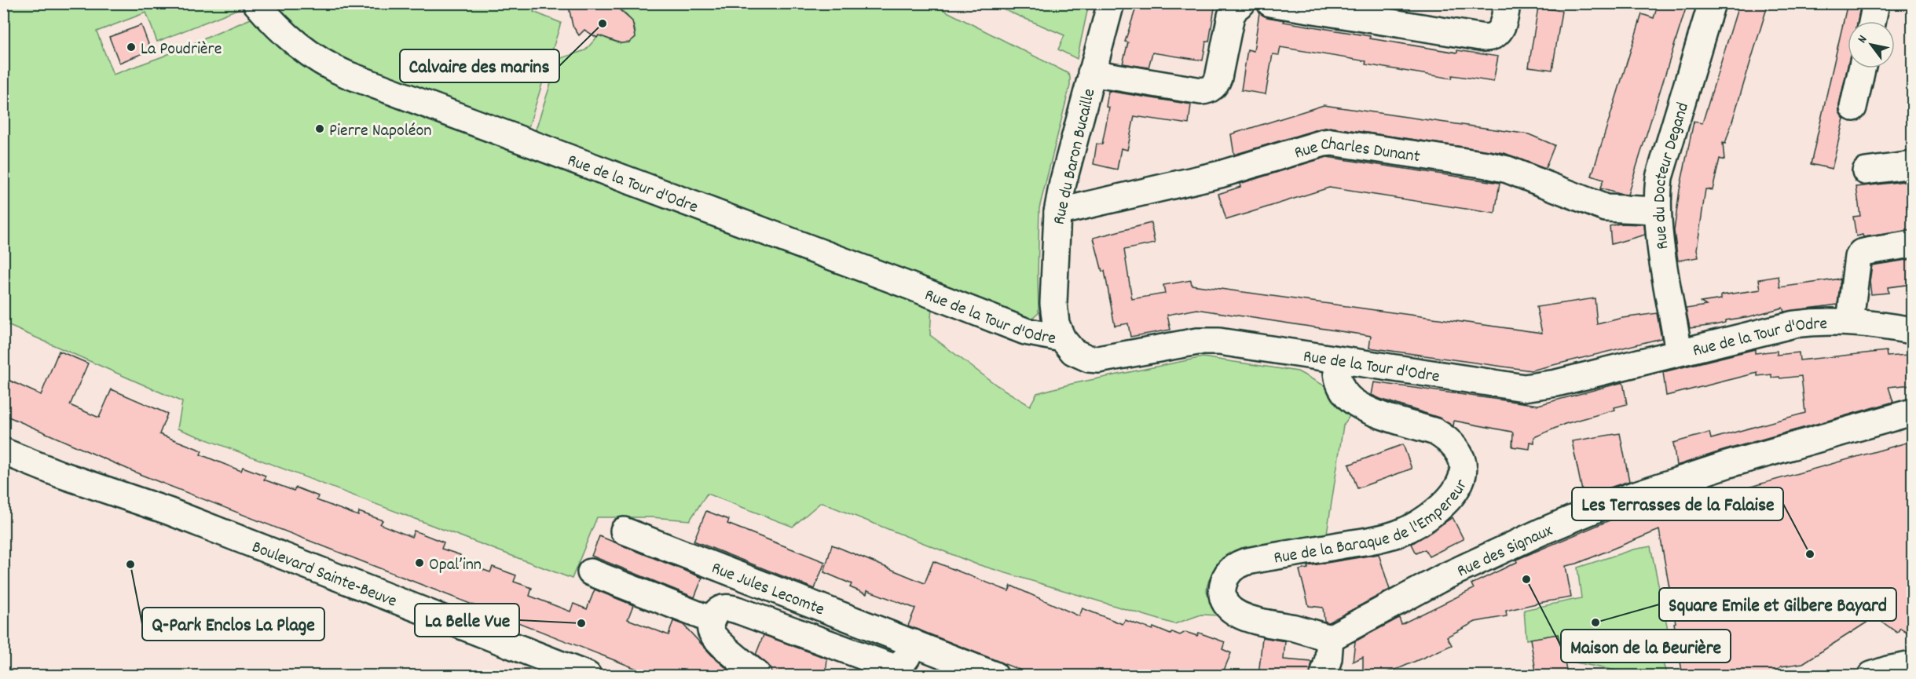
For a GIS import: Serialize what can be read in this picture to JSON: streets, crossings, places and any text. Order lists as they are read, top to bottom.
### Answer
{
  "streets": {
    "street": [
      "Rue Charles Dunant",
      "Rue du Baron Bucaille",
      "Rue du Docteur Degand",
      "Rue de la Tour d'Odre",
      "Rue de la Baraque de l'Empereur",
      "Rue des Signaux",
      "Boulevard Sainte-Beuve",
      "Rue Jules Lecomte"
    ]
  },
  "crossings": [
    ["Rue Charles Dunant", "Rue du Baron Bucaille"],
    ["Rue Charles Dunant", "Rue du Docteur Degand"],
    ["Rue du Baron Bucaille", "Rue de la Tour d'Odre"],
    ["Rue du Docteur Degand", "Rue de la Tour d'Odre"],
    ["Rue de la Tour d'Odre", "Rue de la Baraque de l'Empereur"],
    ["Rue de la Baraque de l'Empereur", "Rue des Signaux"]
  ],
  "places": [
    "Calvaire des marins",
    "La Poudrière",
    "Pierre Napoléon",
    "Les Terrasses de la Falaise",
    "Opal’inn",
    "Q-Park Enclos La Plage",
    "Maison de la Beurière",
    "Square Emile et Gilbere Bayard",
    "La Belle Vue"
  ],
  "north": "top left"
}
